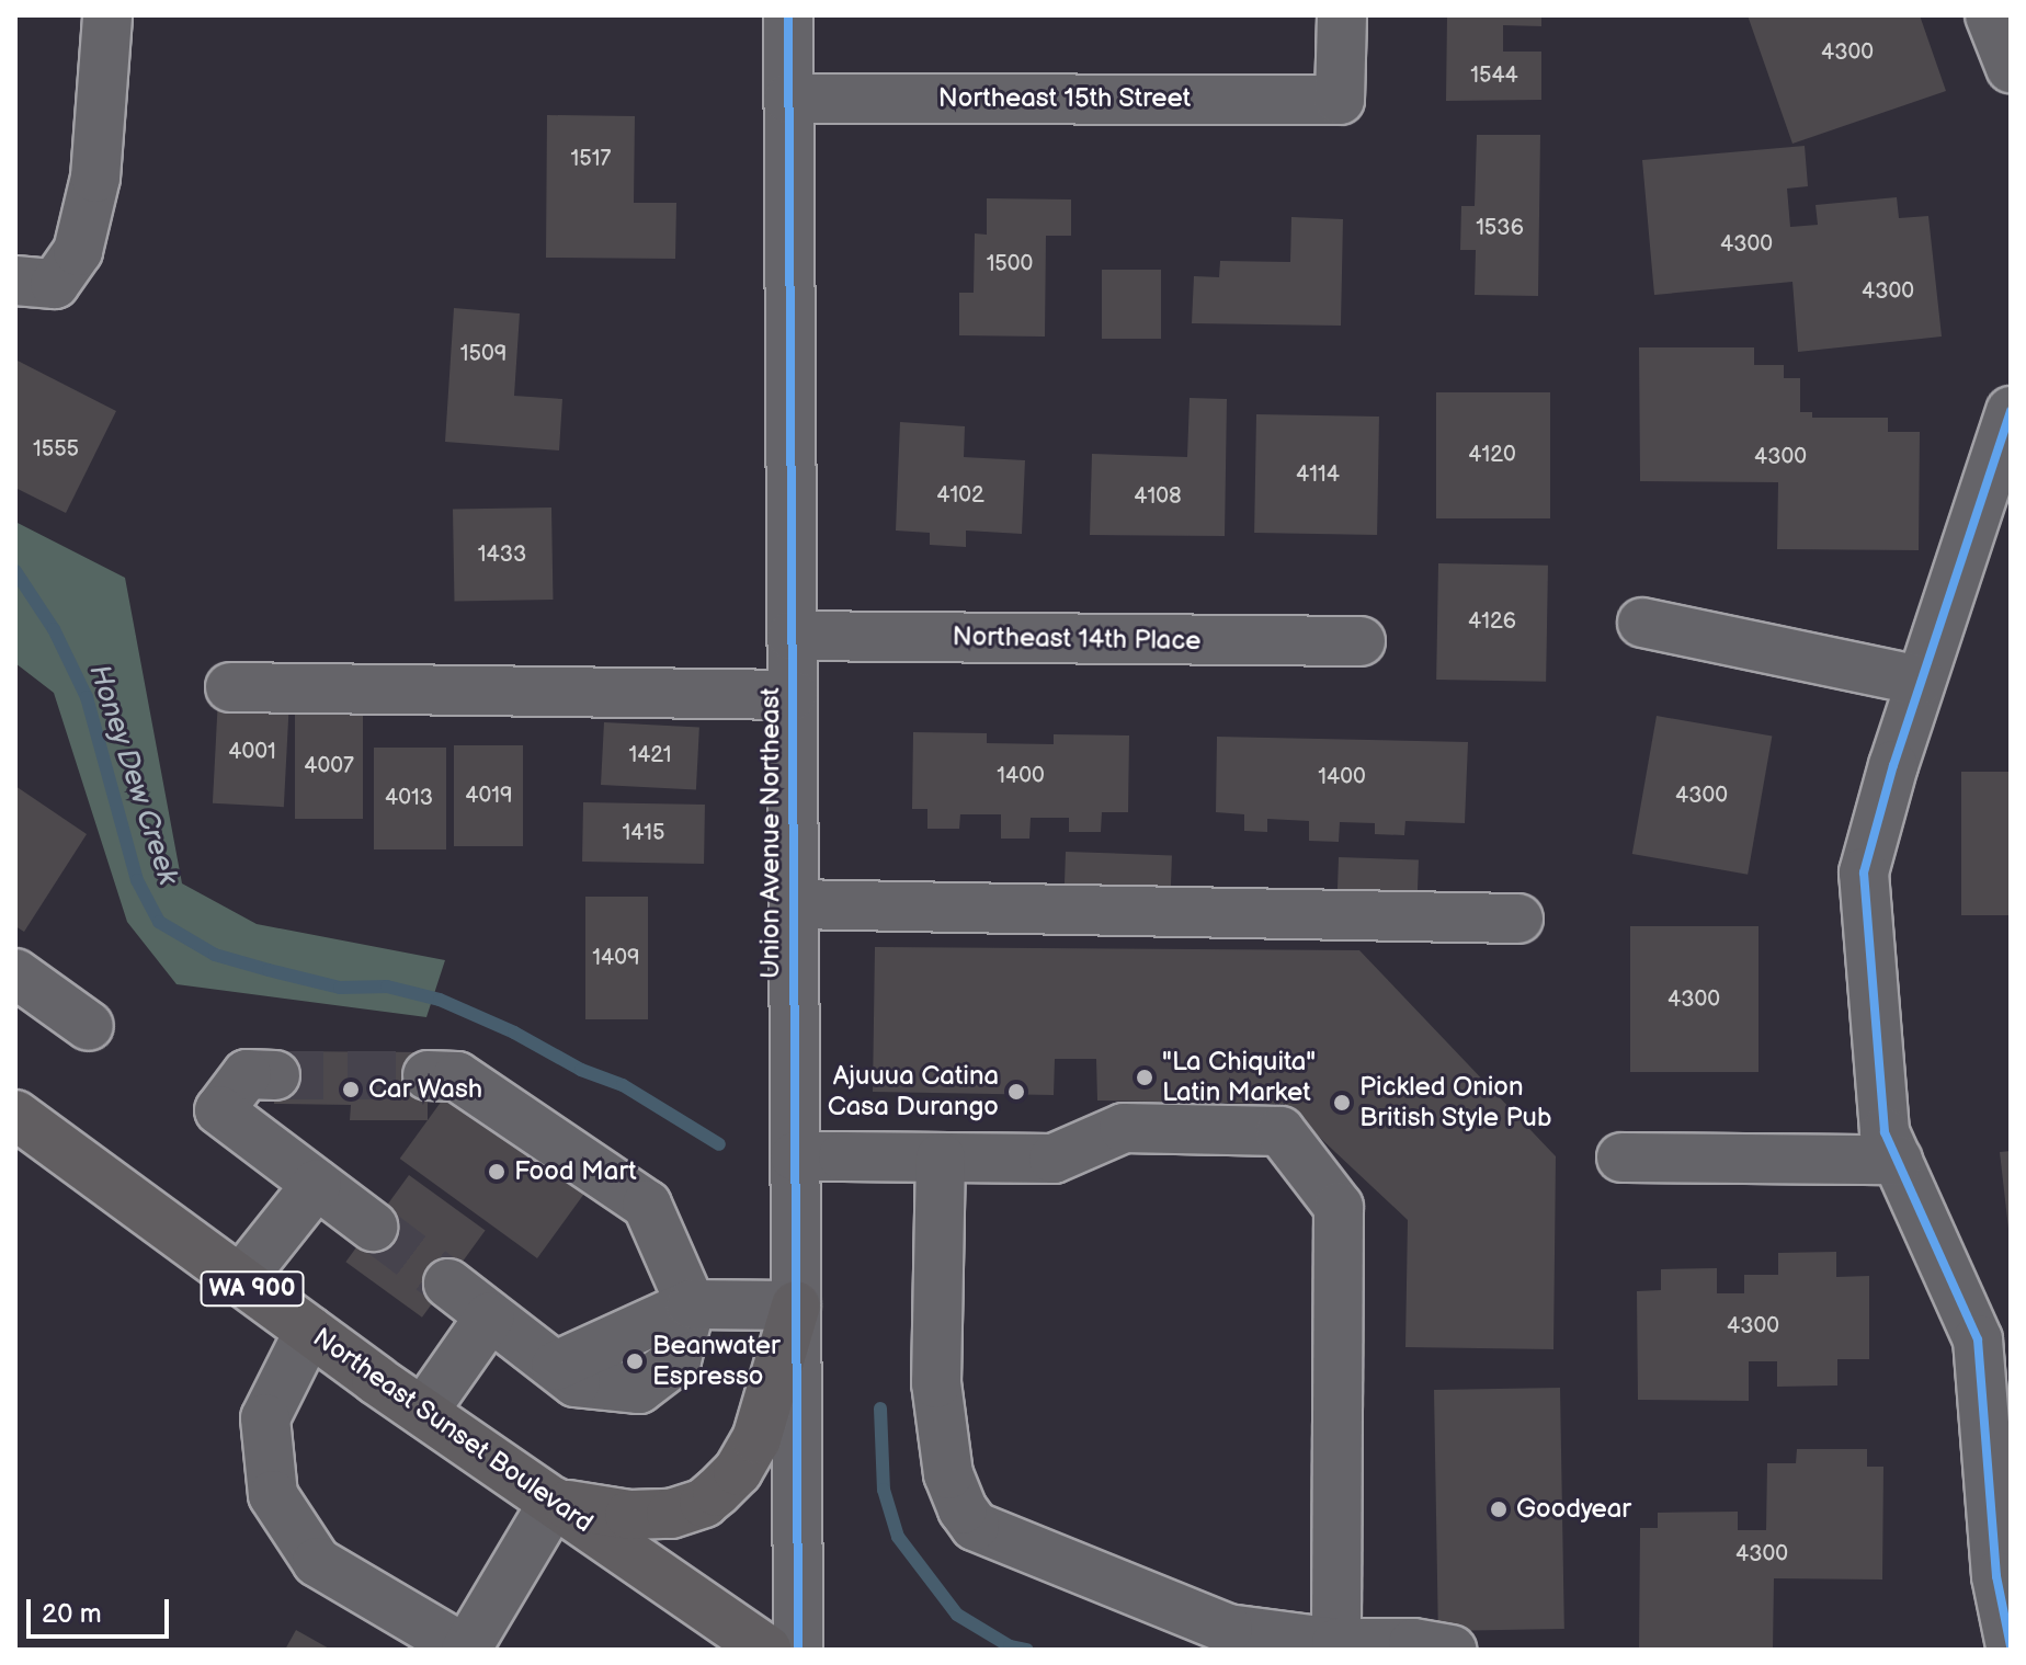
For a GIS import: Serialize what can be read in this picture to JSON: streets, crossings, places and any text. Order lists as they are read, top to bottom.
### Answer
{
  "streets": {
    "main road": ["WA 900", "Northeast Sunset Boulevard"],
    "street": ["Northeast 15th Street", "Northeast 14th Place", "Union Avenue Northeast"]
  },
  "crossings": [
    ["Northeast 15th Street", "Union Avenue Northeast"],
    ["Northeast 14th Place", "Union Avenue Northeast"]
  ],
  "water": ["Honey Dew Creek"],
  "places": [
    "\"La Chiquita\" Latin Market",
    "Car Wash",
    "Ajuuua Catina Casa Durango",
    "Pickled Onion British Style Pub",
    "Food Mart",
    "Beanwater Espresso",
    "Goodyear"
  ],
  "house_numbers": [
    "4300",
    "1544",
    "1517",
    "1536",
    "4300",
    "1500",
    "4300",
    "1509",
    "1555",
    "4120",
    "4300",
    "4114",
    "4102",
    "4108",
    "1433",
    "4126",
    "4001",
    "1421",
    "4007",
    "1400",
    "1400",
    "4019",
    "4300",
    "4013",
    "1415",
    "1409",
    "4300",
    "4300",
    "4300"
  ],
  "scale_bar": "20 m"
}
